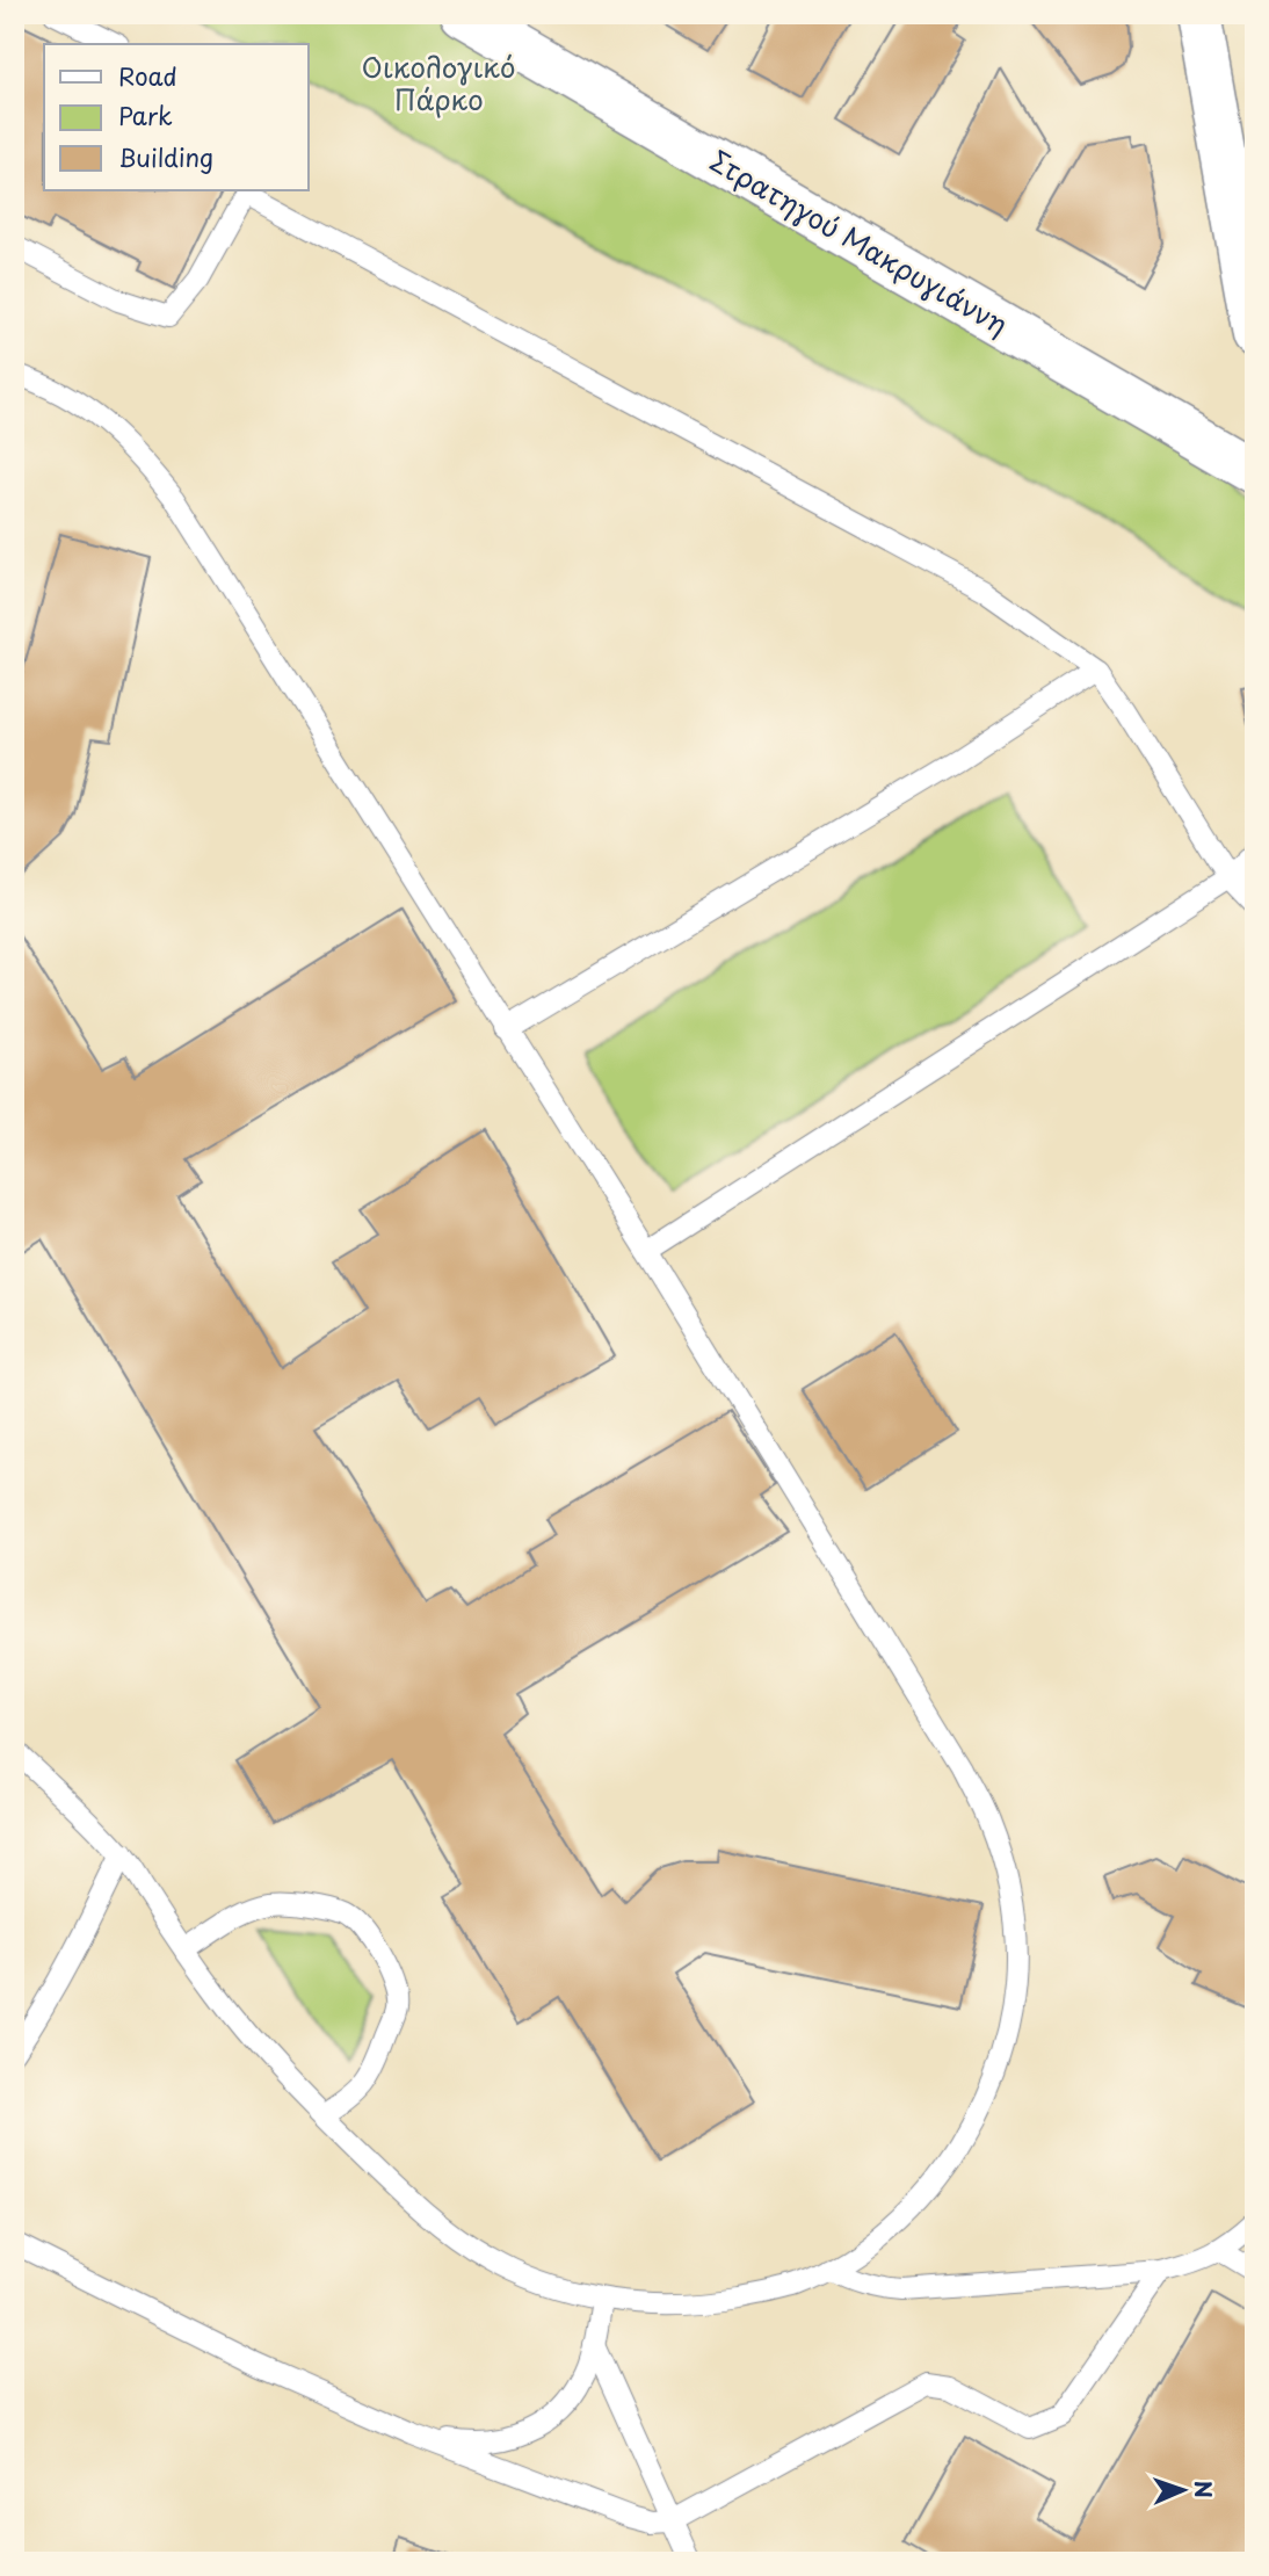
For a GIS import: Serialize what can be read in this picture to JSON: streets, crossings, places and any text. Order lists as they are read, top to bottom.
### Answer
{
  "streets": {
    "street": ["Στρατηγού Μακρυγιάννη"]
  },
  "parks": ["Οικολογικό Πάρκο"],
  "legend": ["Road", "Park", "Building"],
  "north": "right"
}
